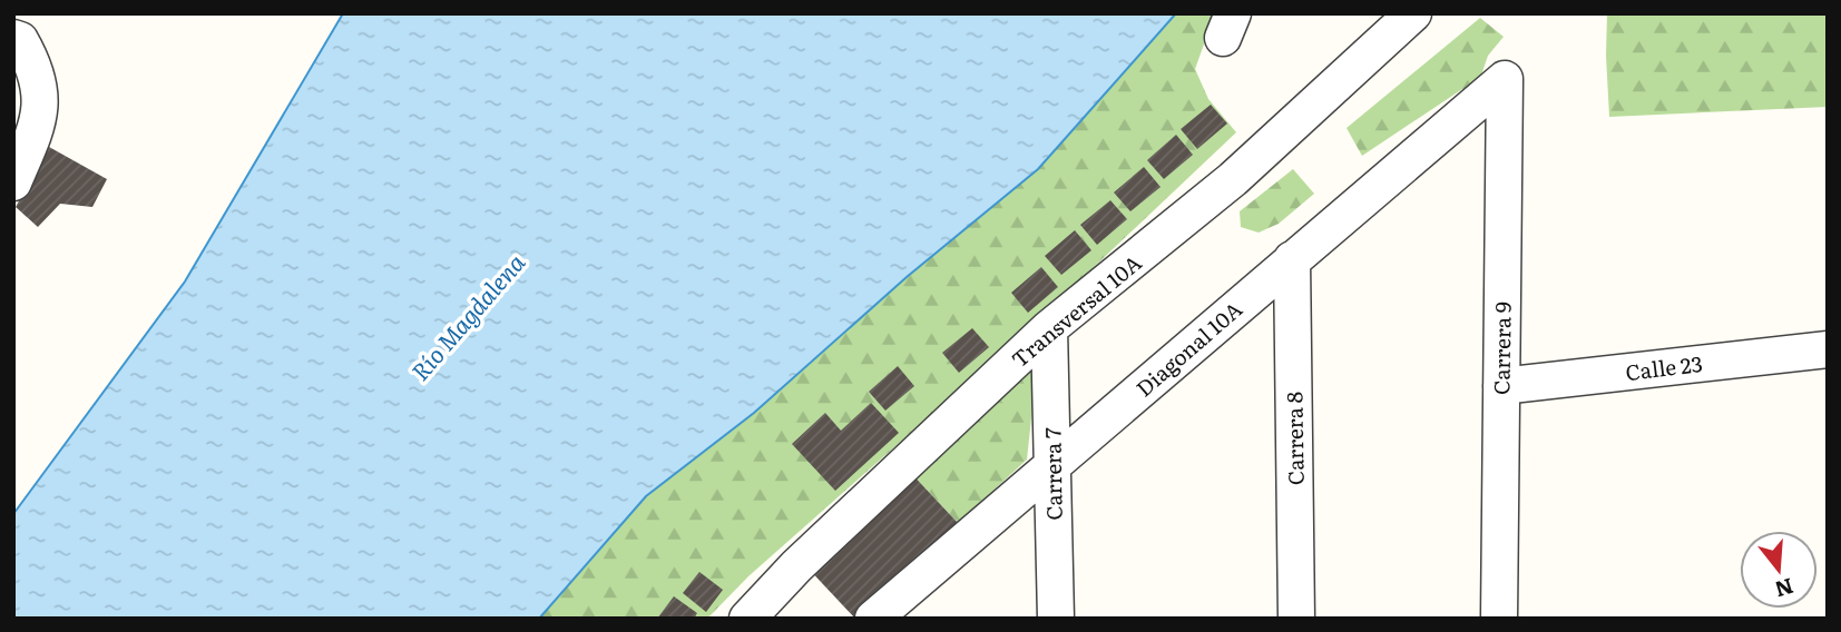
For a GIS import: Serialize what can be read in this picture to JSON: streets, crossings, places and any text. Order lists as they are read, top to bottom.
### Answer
{
  "streets": {
    "street": [
      "Transversal 10A",
      "Diagonal 10A",
      "Carrera 9",
      "Calle 23",
      "Carrera 8",
      "Carrera 7"
    ]
  },
  "crossings": [
    ["Transversal 10A", "Carrera 7"],
    ["Diagonal 10A", "Carrera 9"],
    ["Diagonal 10A", "Carrera 8"],
    ["Diagonal 10A", "Carrera 7"],
    ["Carrera 9", "Calle 23"]
  ],
  "water": ["Río Magdalena"],
  "north": "bottom"
}
